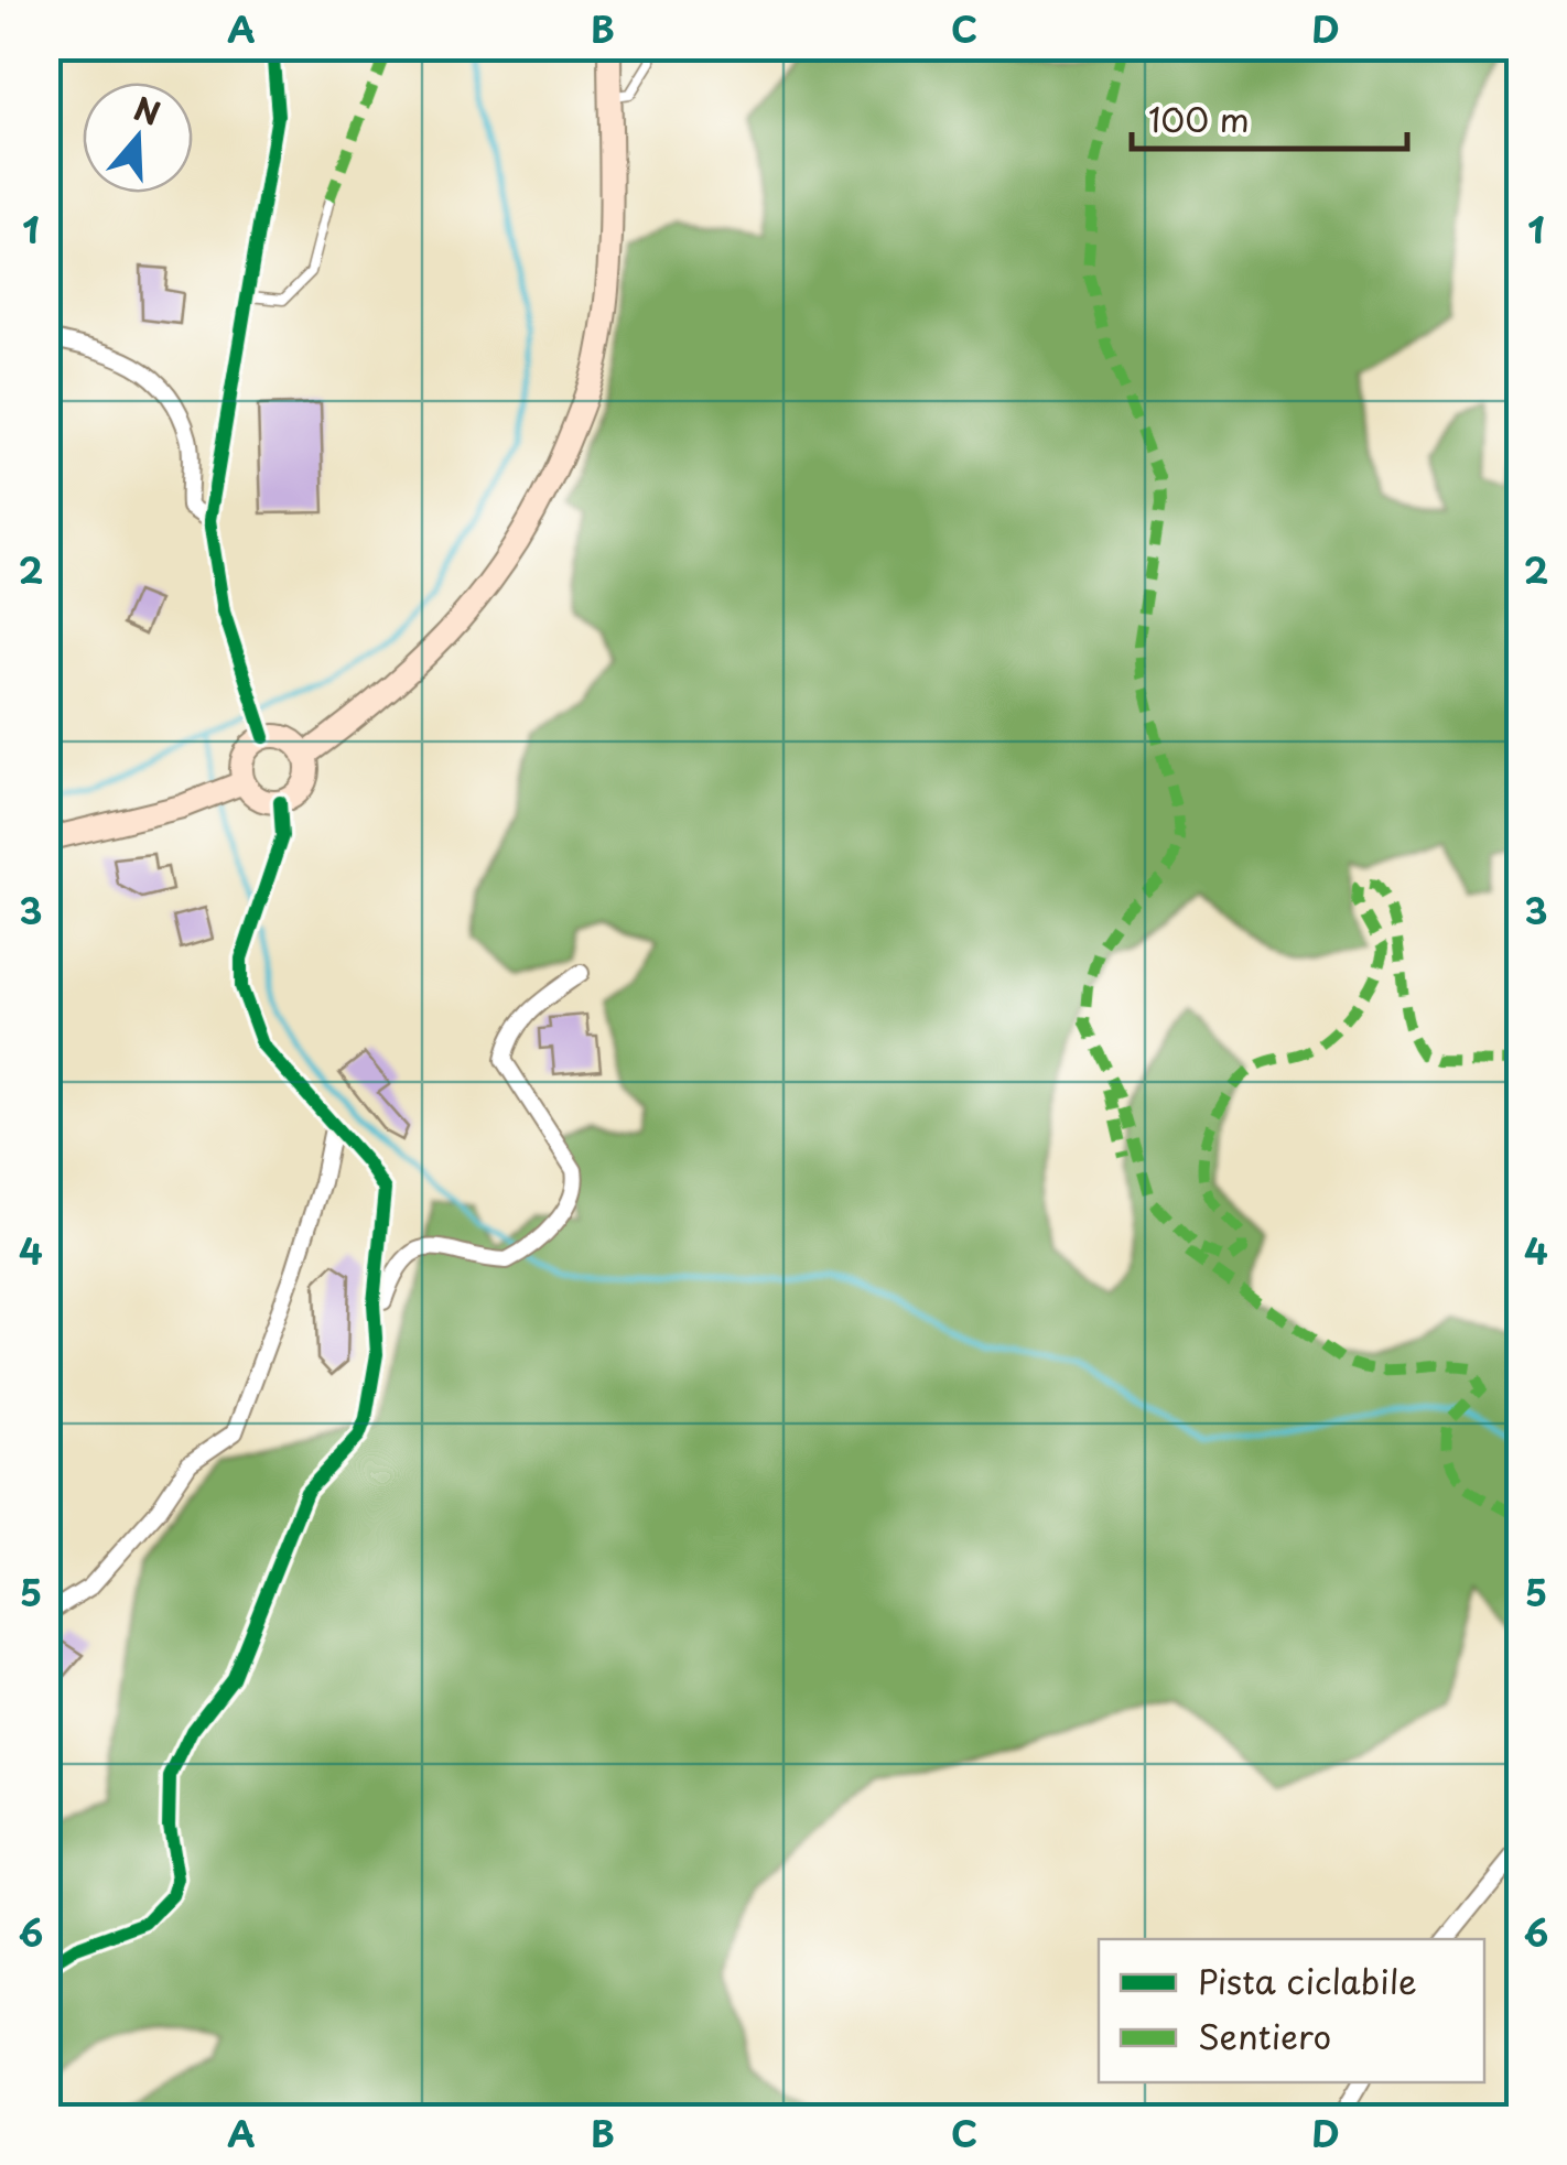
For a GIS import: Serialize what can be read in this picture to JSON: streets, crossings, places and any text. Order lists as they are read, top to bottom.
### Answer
{
  "legend": ["Pista ciclabile", "Sentiero"],
  "scale_bar": "100 m",
  "north": "top",
  "grid": {
    "columns": [
      "A",
      "B",
      "C",
      "D"
    ],
    "rows": [
      "1",
      "2",
      "3",
      "4",
      "5",
      "6"
    ]
  }
}
